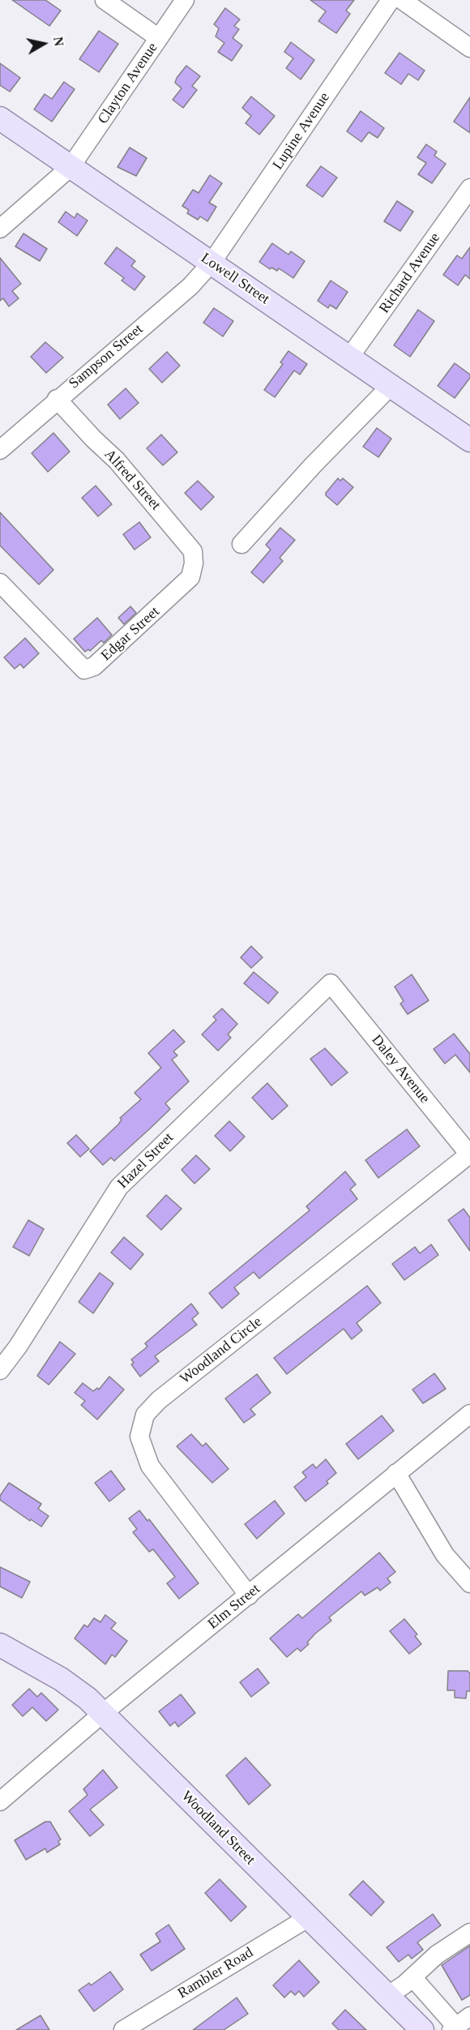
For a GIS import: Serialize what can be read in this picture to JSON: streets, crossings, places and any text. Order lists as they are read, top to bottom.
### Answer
{
  "streets": {
    "main road": ["Lowell Street", "Woodland Street"],
    "street": [
      "Clayton Avenue",
      "Lupine Avenue",
      "Richard Avenue",
      "Sampson Street",
      "Alfred Street",
      "Edgar Street",
      "Daley Avenue",
      "Hazel Street",
      "Woodland Circle",
      "Elm Street",
      "Rambler Road"
    ]
  },
  "crossings": [
    ["Clayton Avenue", "Lowell Street"],
    ["Lupine Avenue", "Lowell Street"],
    ["Lupine Avenue", "Sampson Street"],
    ["Richard Avenue", "Lowell Street"],
    ["Lowell Street", "Sampson Street"],
    ["Sampson Street", "Alfred Street"],
    ["Alfred Street", "Edgar Street"],
    ["Daley Avenue", "Hazel Street"],
    ["Daley Avenue", "Woodland Circle"],
    ["Woodland Circle", "Elm Street"],
    ["Elm Street", "Woodland Street"],
    ["Woodland Street", "Rambler Road"]
  ],
  "north": "right"
}
